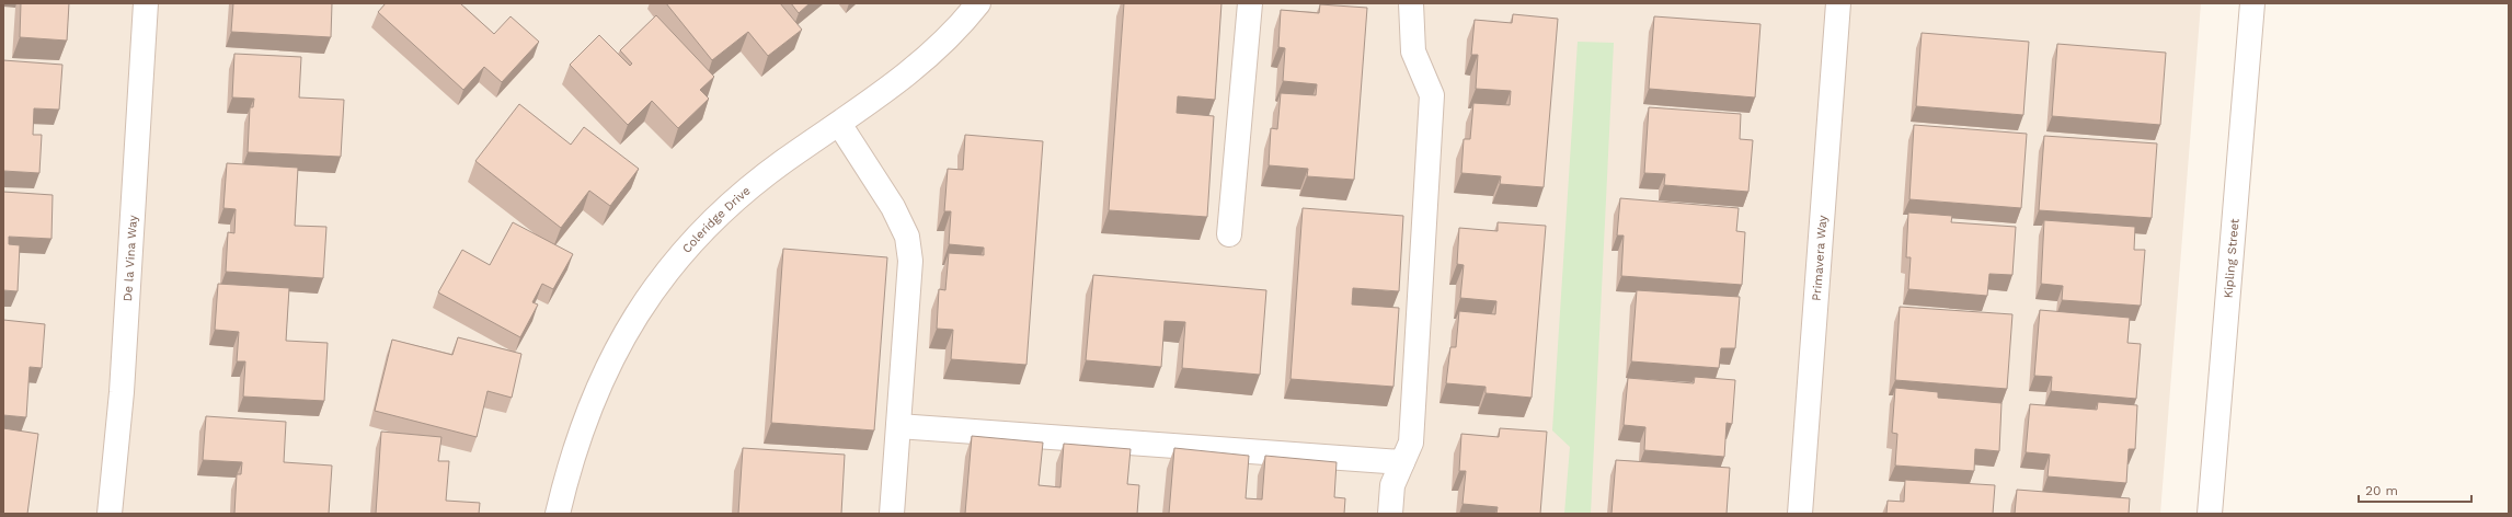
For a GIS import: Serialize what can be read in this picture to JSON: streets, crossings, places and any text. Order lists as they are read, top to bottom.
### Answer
{
  "streets": {
    "street": [
      "Coleridge Drive",
      "De la Vina Way",
      "Primavera Way",
      "Kipling Street"
    ]
  },
  "scale_bar": "20 m"
}
